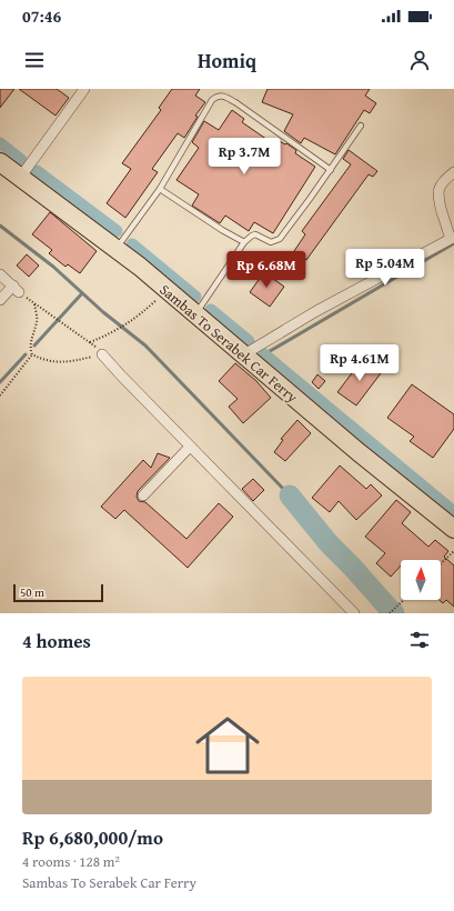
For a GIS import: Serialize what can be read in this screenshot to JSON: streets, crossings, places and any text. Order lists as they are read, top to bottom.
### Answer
{
  "streets": {
    "highway": ["Sambas To Serabek Car Ferry"]
  },
  "scale_bar": "50 m",
  "north": "top",
  "page": {
    "status": "07:46",
    "header": "Homiq",
    "price": [
      "Rp 3.7M",
      "Rp 5.04M",
      "Rp 6.68M",
      "Rp 4.61M"
    ],
    "scale": "50 m",
    "heading": "4 homes",
    "list": [
      {
        "name": "Rp 6,680,000/mo",
        "note": "4 rooms · 128 m² · Sambas To Serabek Car Ferry"
      }
    ]
  }
}
